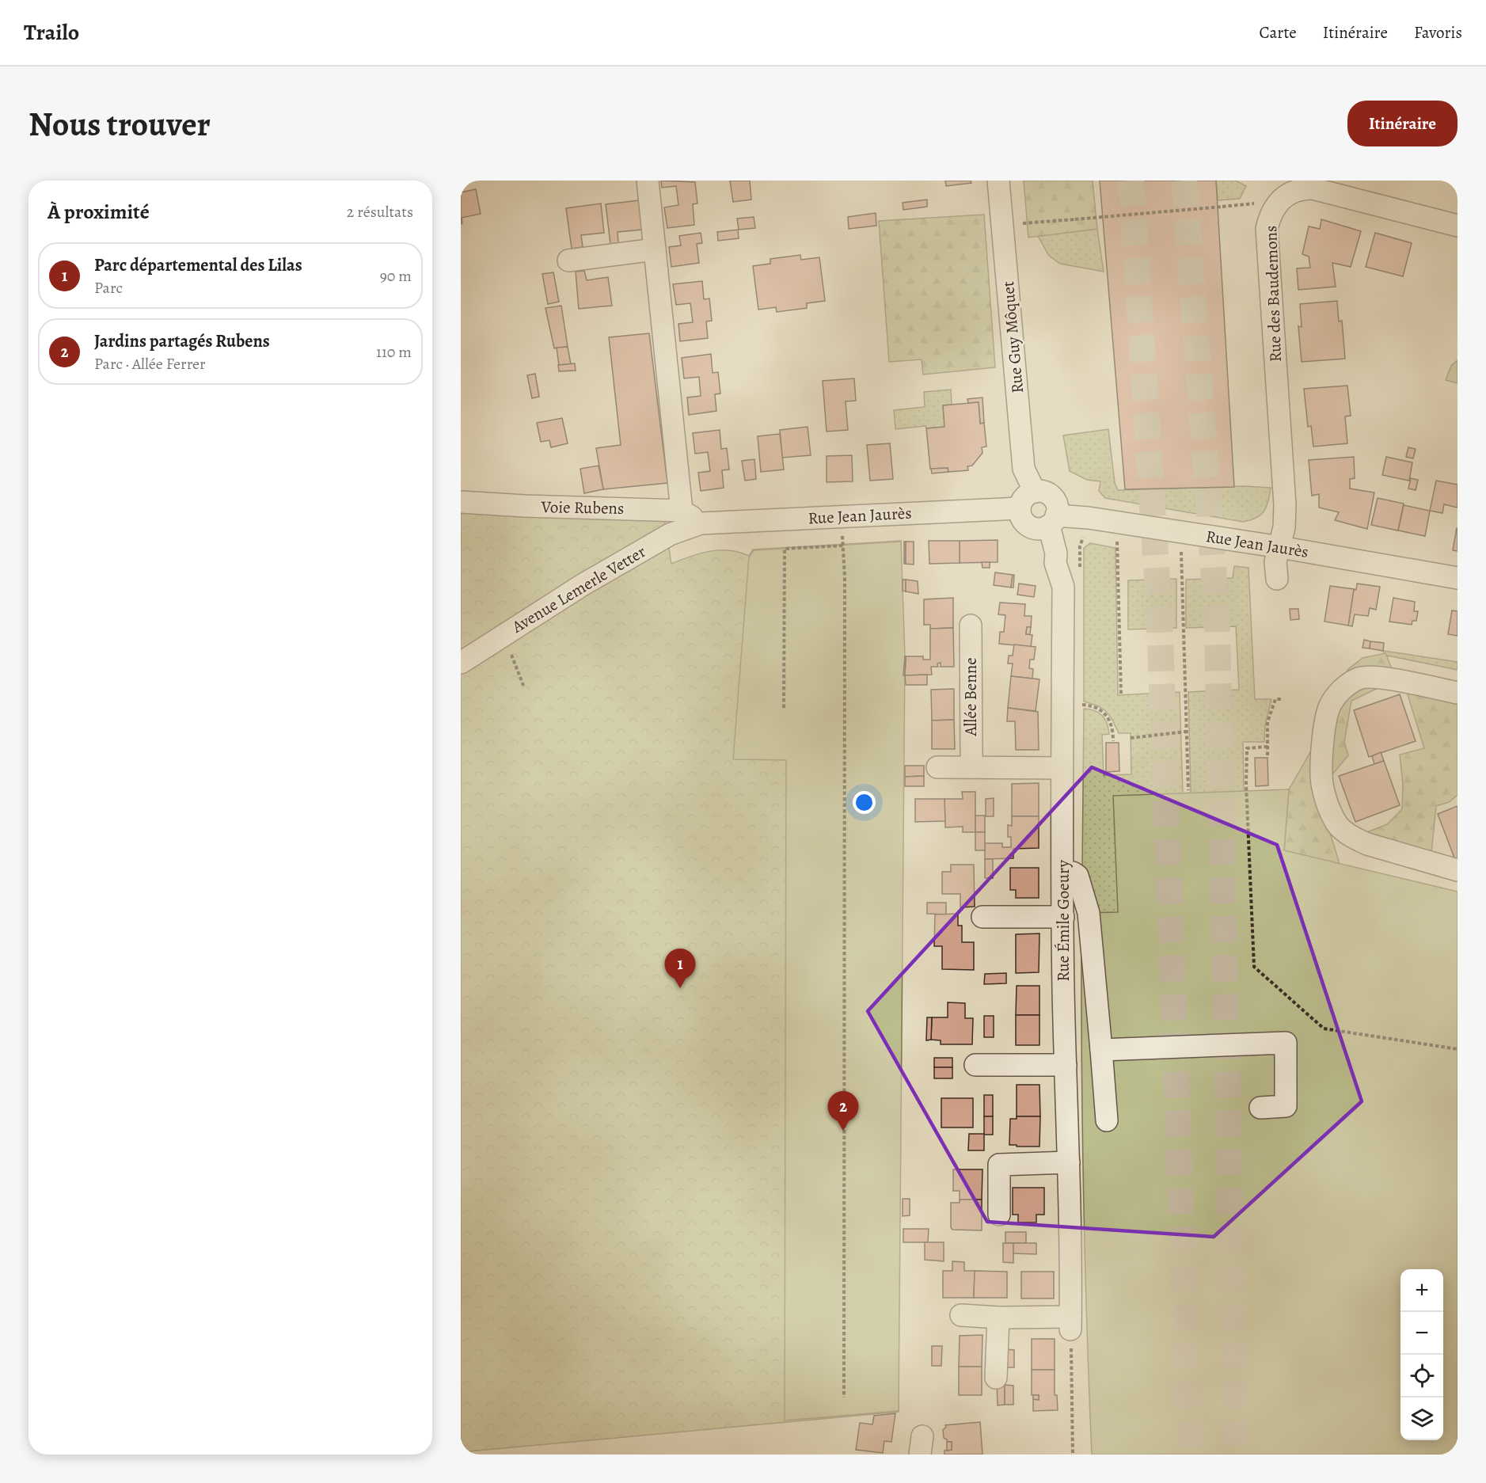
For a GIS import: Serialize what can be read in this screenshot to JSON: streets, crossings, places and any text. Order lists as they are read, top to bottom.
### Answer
{
  "streets": {
    "street": [
      "Rue des Baudemons",
      "Rue Guy Môquet",
      "Voie Rubens",
      "Rue Jean Jaurès",
      "Avenue Lemerle Vetter",
      "Allée Benne",
      "Rue Émile Goeury"
    ]
  },
  "crossings": [
    ["Rue des Baudemons", "Rue Jean Jaurès"],
    ["Rue Guy Môquet", "Rue Jean Jaurès"],
    ["Rue Guy Môquet", "Rue Émile Goeury"],
    ["Rue Jean Jaurès", "Avenue Lemerle Vetter"],
    ["Rue Jean Jaurès", "Rue Émile Goeury"]
  ],
  "page": {
    "header": "Trailo",
    "nav": ["Carte", "Itinéraire", "Favoris"],
    "buttons": "Itinéraire",
    "title": "Nous trouver",
    "heading": ["À proximité", "2 résultats"],
    "list": [
      {
        "mark": "1",
        "name": "Parc départemental des Lilas",
        "note": "Parc",
        "value": "90 m"
      },
      {
        "mark": "2",
        "name": "Jardins partagés Rubens",
        "note": "Parc · Allée Ferrer",
        "value": "110 m"
      }
    ],
    "pins": ["1", "2"],
    "map_buttons": ["+", "−"]
  }
}
